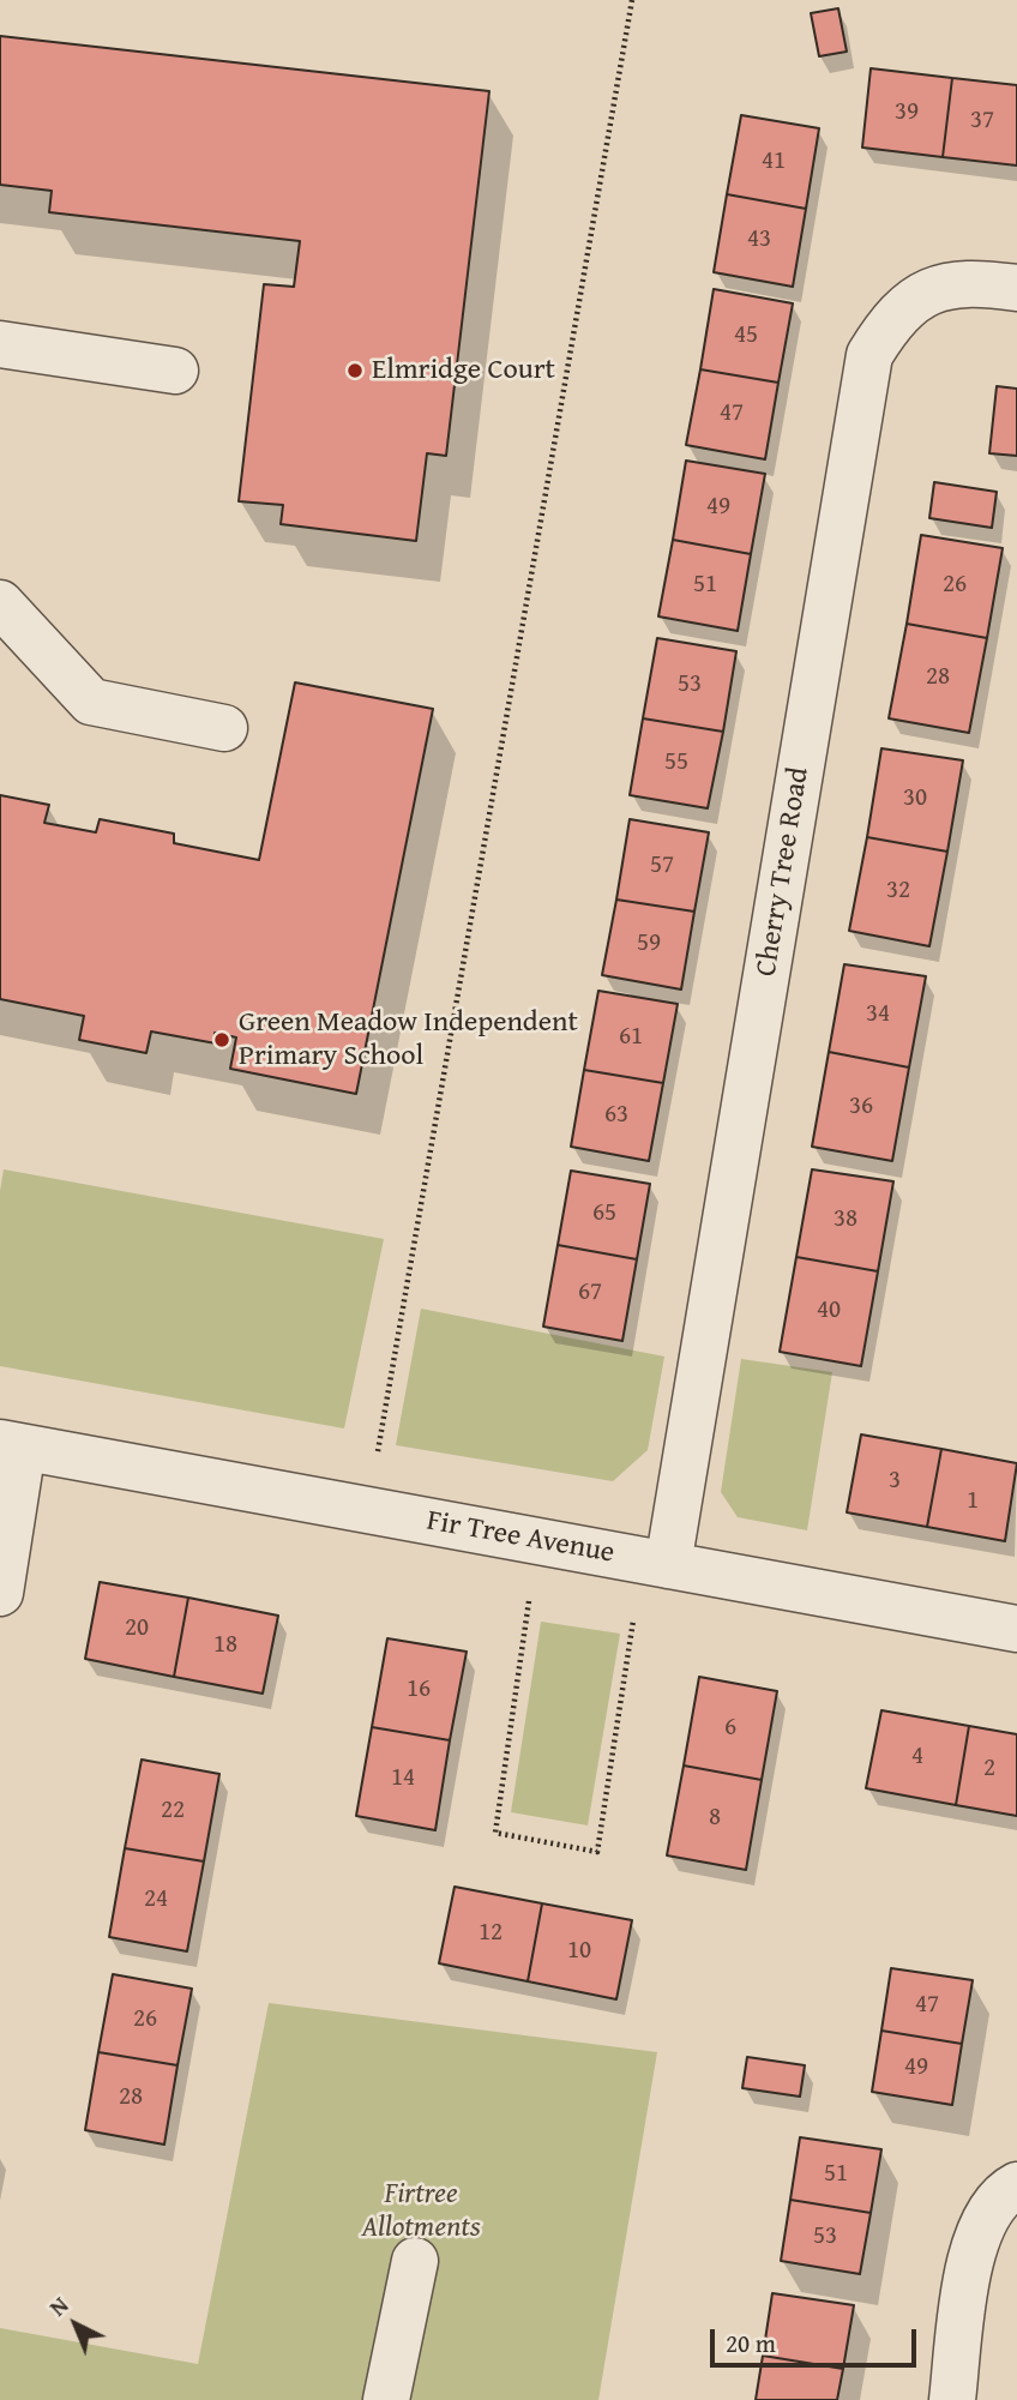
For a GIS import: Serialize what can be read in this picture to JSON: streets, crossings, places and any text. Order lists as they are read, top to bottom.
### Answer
{
  "streets": {
    "street": ["Cherry Tree Road", "Fir Tree Avenue"]
  },
  "crossings": [
    ["Cherry Tree Road", "Fir Tree Avenue"]
  ],
  "parks": ["Firtree Allotments"],
  "places": ["Elmridge Court", "Green Meadow Independent Primary School"],
  "house_numbers": [
    "39",
    "37",
    "41",
    "43",
    "45",
    "47",
    "49",
    "51",
    "26",
    "28",
    "53",
    "55",
    "30",
    "57",
    "32",
    "59",
    "34",
    "61",
    "36",
    "63",
    "65",
    "38",
    "67",
    "40",
    "3",
    "1",
    "20",
    "18",
    "16",
    "6",
    "4",
    "2",
    "14",
    "22",
    "8",
    "24",
    "12",
    "10",
    "47",
    "26",
    "49",
    "28",
    "51",
    "53"
  ],
  "scale_bar": "20 m",
  "north": "top left"
}
